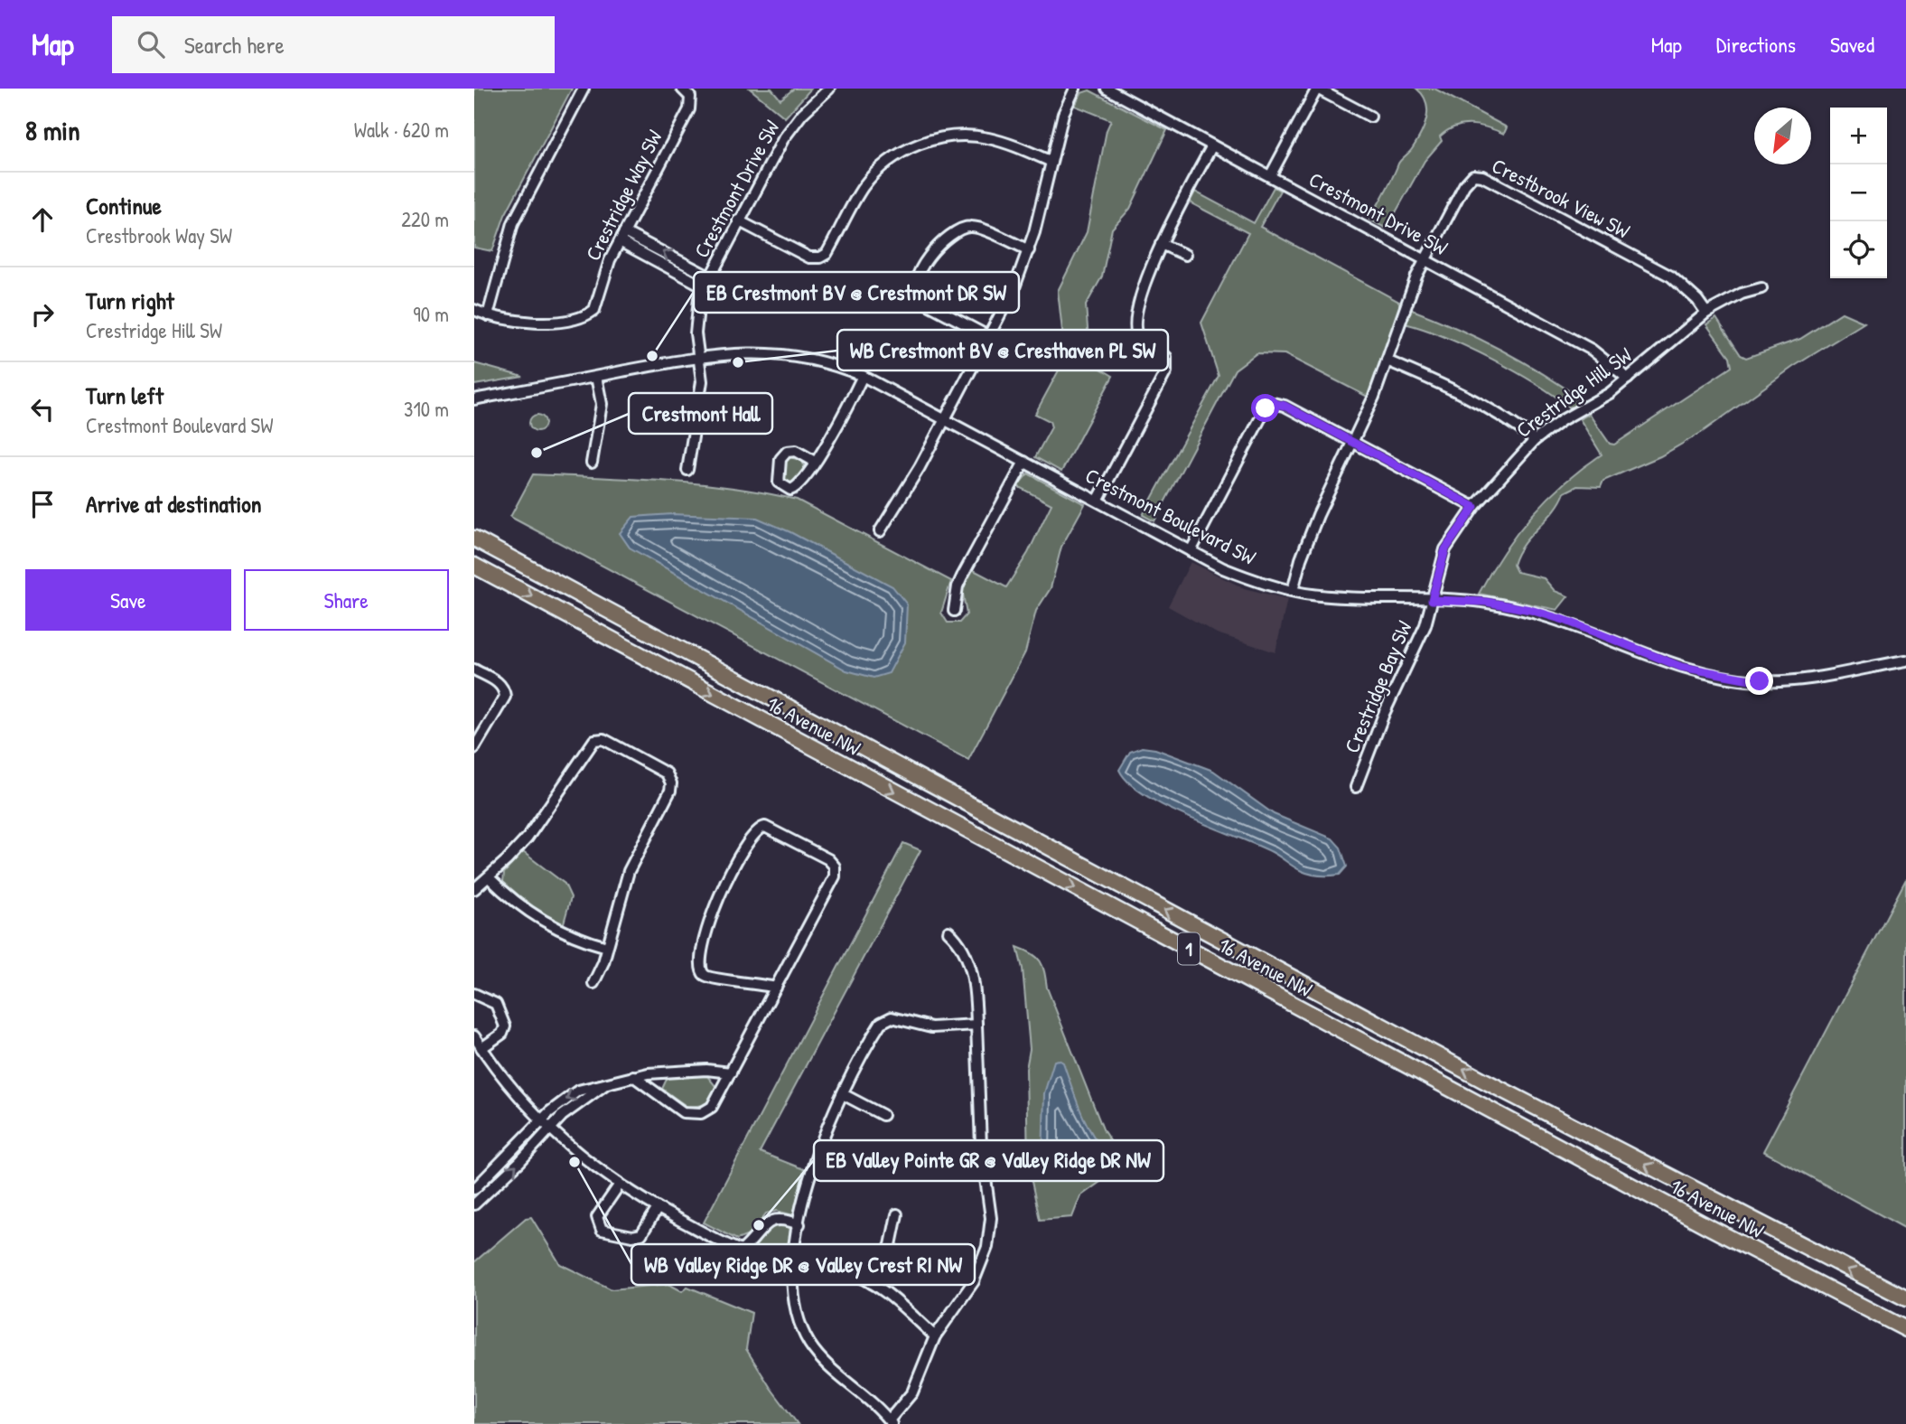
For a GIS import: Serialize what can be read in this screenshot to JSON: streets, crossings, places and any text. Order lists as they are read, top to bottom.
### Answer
{
  "streets": {
    "highway": ["16 Avenue NW", "1"],
    "street": [
      "Crestmont Drive SW",
      "Crestridge Way SW",
      "Crestbrook View SW",
      "Crestridge Hill SW",
      "Crestmont Boulevard SW",
      "Crestridge Bay SW"
    ]
  },
  "crossings": [
    ["Crestmont Drive SW", "Crestbrook View SW"],
    ["Crestmont Drive SW", "Crestridge Hill SW"],
    ["Crestmont Drive SW", "Crestmont Boulevard SW"],
    ["Crestbrook View SW", "Crestridge Hill SW"],
    ["Crestridge Hill SW", "Crestmont Boulevard SW"],
    ["Crestridge Hill SW", "Crestridge Bay SW"],
    ["Crestmont Boulevard SW", "Crestridge Bay SW"]
  ],
  "places": [
    "EB Crestmont BV @ Crestmont DR SW",
    "WB Crestmont BV @ Cresthaven PL SW",
    "Crestmont Hall",
    "WB Valley Ridge DR @ Valley Crest RI NW",
    "EB Valley Pointe GR @ Valley Ridge DR NW"
  ],
  "north": "bottom left",
  "page": {
    "header": "Map",
    "search": "Search here",
    "nav": ["Map", "Directions", "Saved"],
    "heading": ["8 min", "Walk · 620 m"],
    "map_buttons": ["+", "−"],
    "list": [
      ["Continue", "Crestbrook Way SW", "220 m"],
      ["Turn right", "Crestridge Hill SW", "90 m"],
      ["Turn left", "Crestmont Boulevard SW", "310 m"],
      "Arrive at destination"
    ],
    "buttons": ["Save", "Share"]
  }
}
